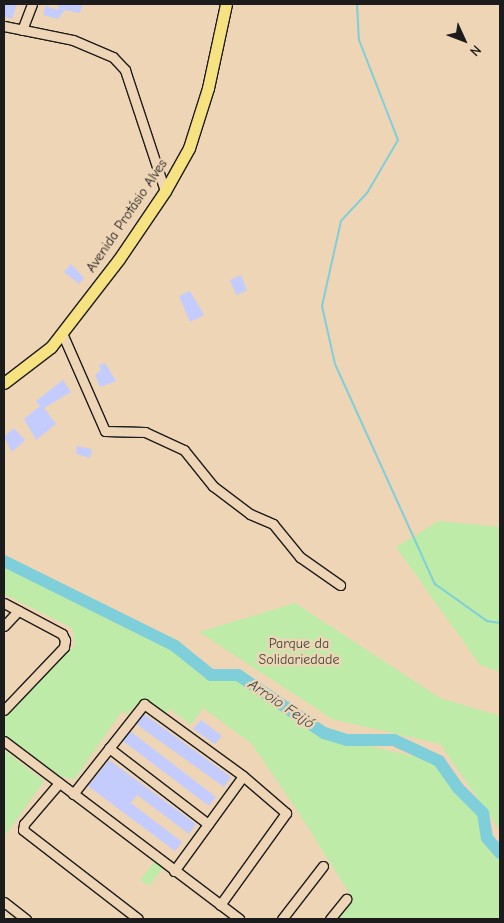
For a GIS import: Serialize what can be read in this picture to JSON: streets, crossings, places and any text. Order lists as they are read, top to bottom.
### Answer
{
  "streets": {
    "main road": ["Avenida Protásio Alves"]
  },
  "water": ["Arroio Feijó"],
  "parks": ["Parque da Solidariedade"],
  "north": "bottom right"
}
